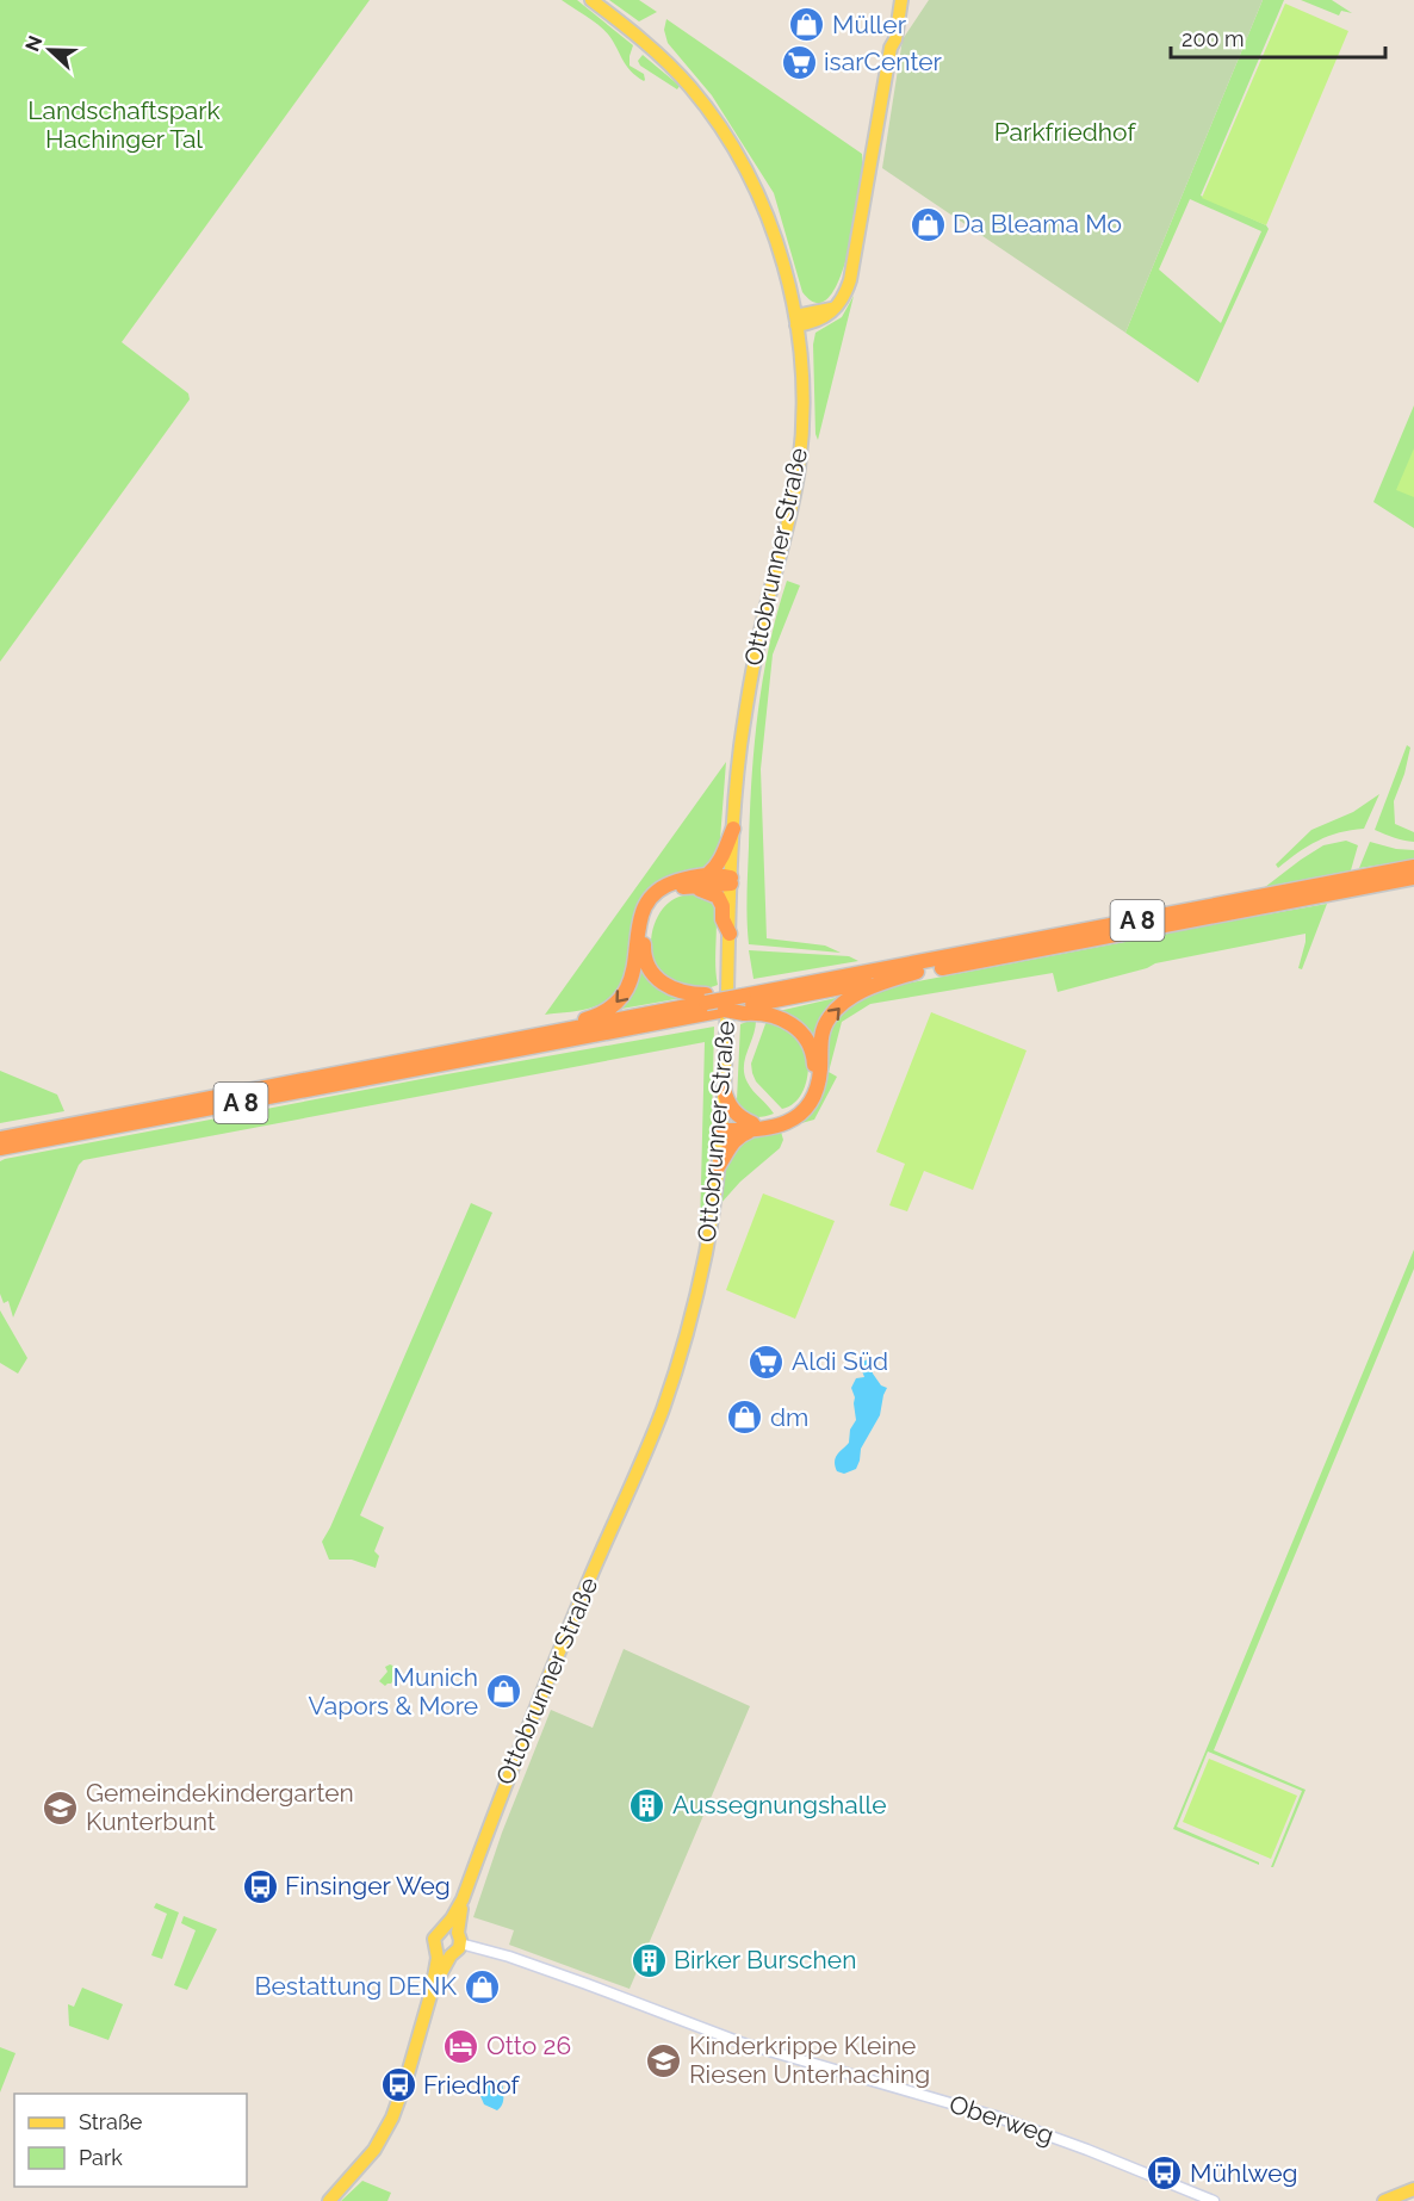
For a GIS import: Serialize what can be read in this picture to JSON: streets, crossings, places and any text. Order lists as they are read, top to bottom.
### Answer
{
  "streets": {
    "highway": ["A 8"],
    "main road": ["Ottobrunner Straße"],
    "street": ["Oberweg"]
  },
  "crossings": [
    ["Ottobrunner Straße", "Oberweg"]
  ],
  "parks": ["Landschaftspark Hachinger Tal", "Parkfriedhof"],
  "places": {
    "shop": [
      "Müller",
      "Da Bleama Mo",
      "dm",
      "Munich Vapors & More",
      "Bestattung DENK"
    ],
    "supermarket": ["isarCenter", "Aldi Süd"],
    "building": ["Aussegnungshalle", "Birker Burschen"],
    "school or university": ["Gemeindekindergarten Kunterbunt", "Kinderkrippe Kleine Riesen Unterhaching"],
    "bus stop": ["Finsinger Weg", "Friedhof", "Mühlweg"],
    "hotel": ["Otto 26"]
  },
  "legend": ["Straße", "Park"],
  "scale_bar": "200 m",
  "north": "left"
}
